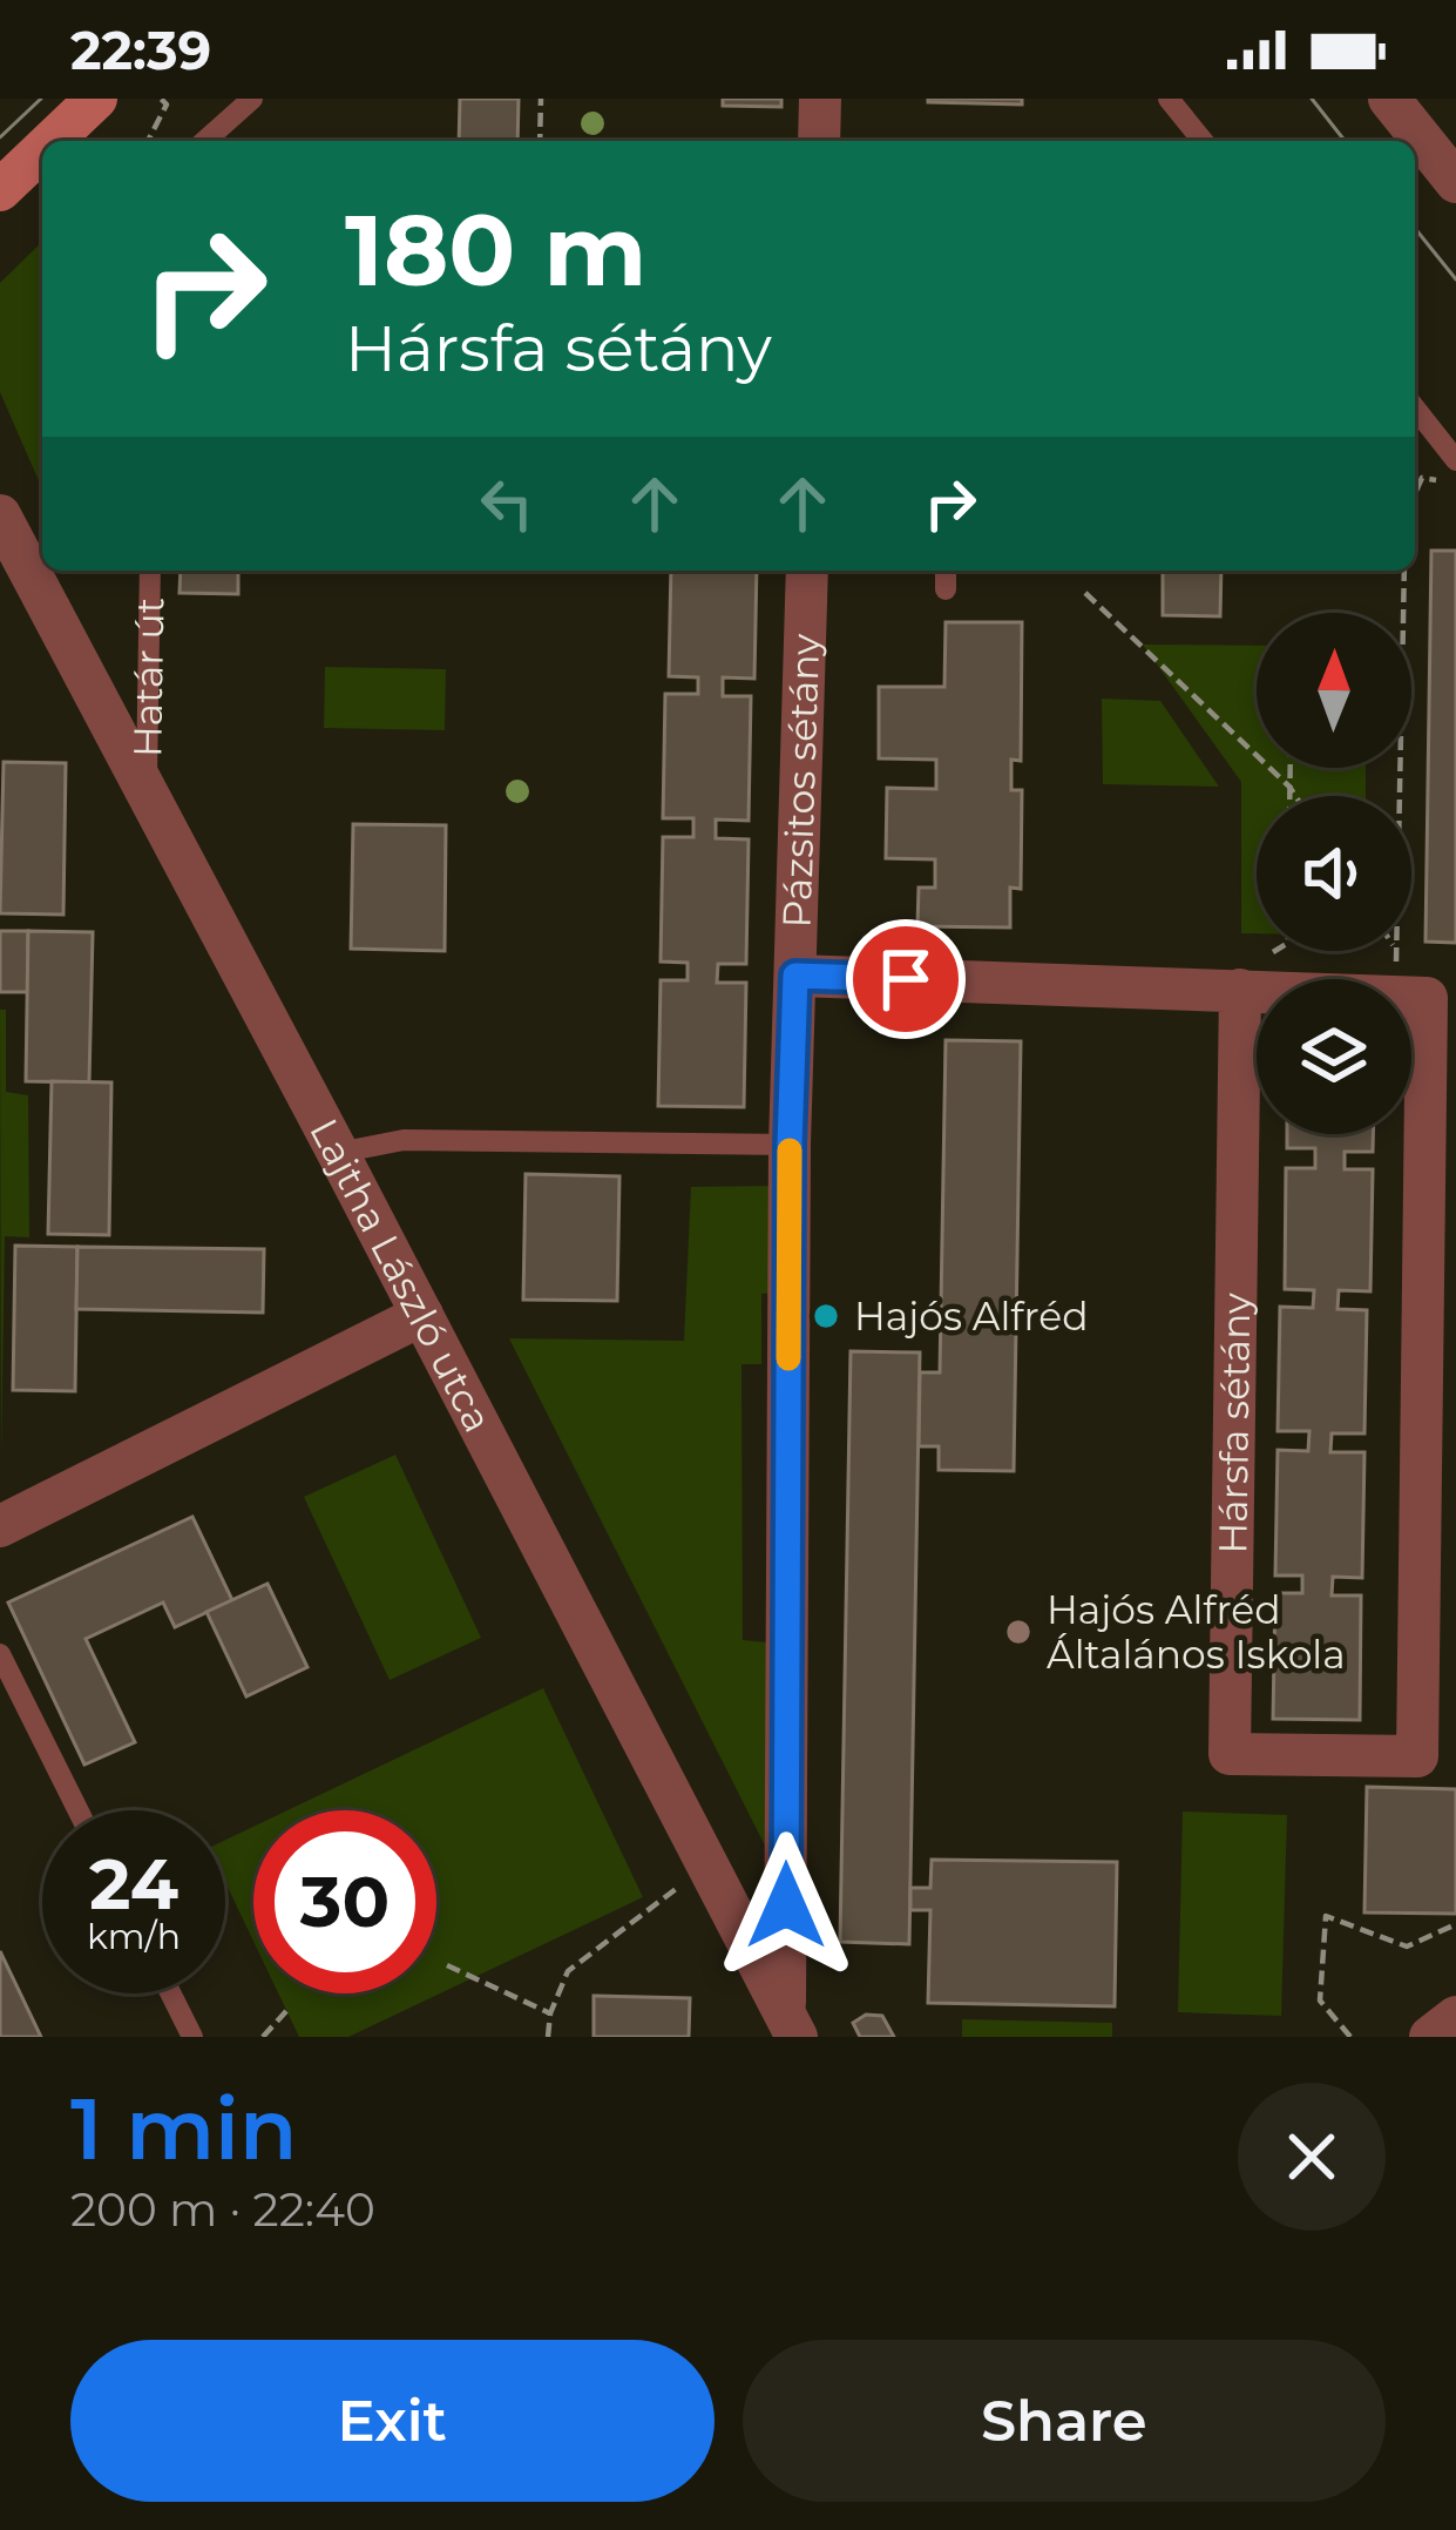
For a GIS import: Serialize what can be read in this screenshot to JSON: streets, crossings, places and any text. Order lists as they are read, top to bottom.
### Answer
{
  "streets": {
    "street": ["Pázsitos sétány", "Lajtha László utca", "Hársfa sétány"],
    "lane": ["Határ út"]
  },
  "crossings": [
    ["Határ út", "Lajtha László utca"],
    ["Pázsitos sétány", "Lajtha László utca"]
  ],
  "places": ["Hajós Alfréd", "Hajós Alfréd Általános Iskola"],
  "north": "top",
  "page": {
    "status": "22:39",
    "turn": ["180 m", "Hársfa sétány"],
    "speed": "24 km/h",
    "limit": "30",
    "heading": ["1 min", "200 m · 22:40"],
    "buttons": ["Exit", "Share"]
  }
}
